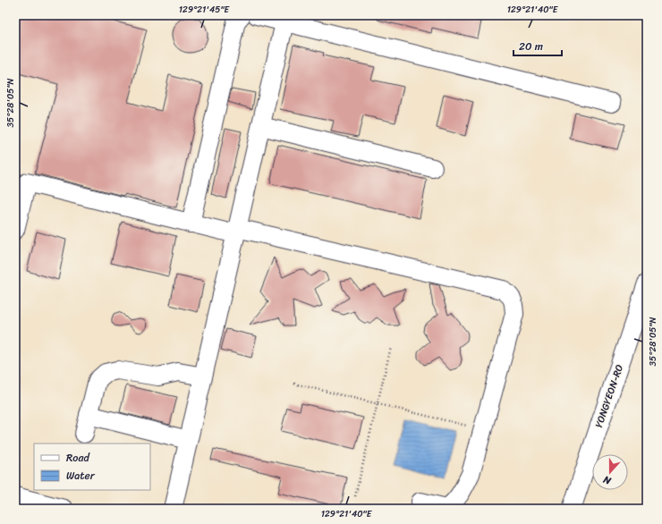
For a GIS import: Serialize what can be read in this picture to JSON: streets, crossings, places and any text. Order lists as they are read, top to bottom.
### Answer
{
  "streets": {
    "street": ["YONGYEON-RO"]
  },
  "legend": ["Road", "Water"],
  "scale_bar": "20 m",
  "north": "bottom",
  "coordinates": ["129°21'45\"E", "129°21'40\"E", "35°28'05\"N"]
}
